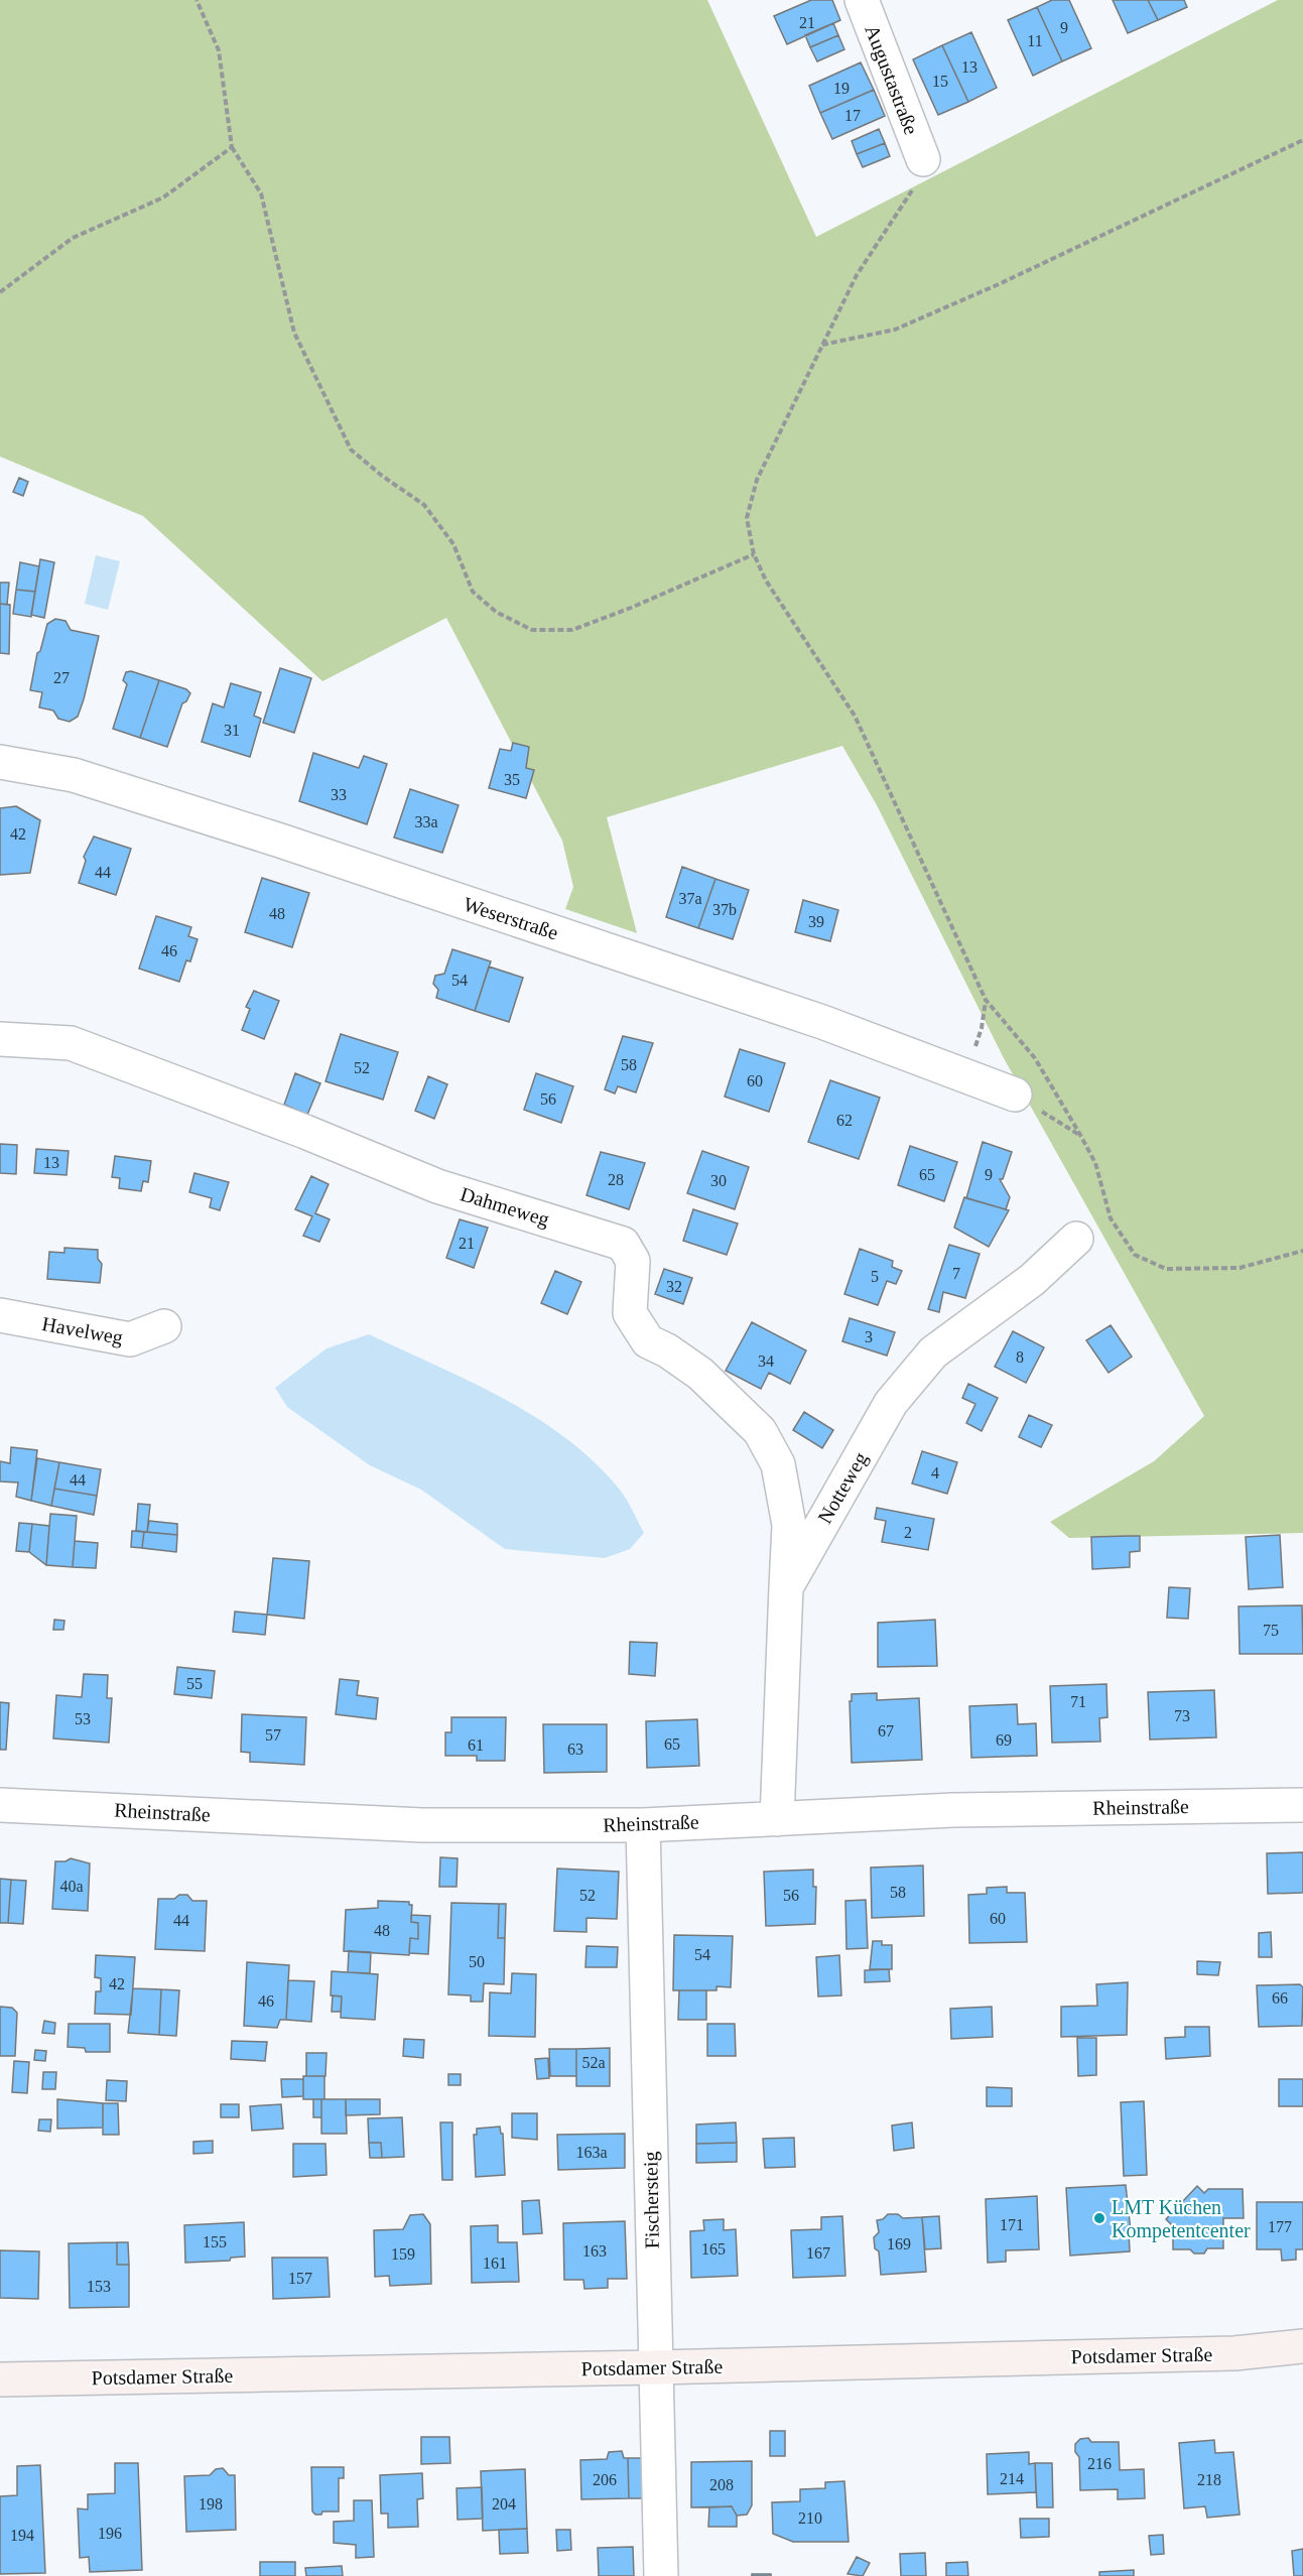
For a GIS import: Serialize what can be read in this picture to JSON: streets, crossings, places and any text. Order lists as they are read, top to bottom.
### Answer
{
  "streets": {
    "main road": ["Potsdamer Straße"],
    "street": [
      "Augustastraße",
      "Weserstraße",
      "Dahmeweg",
      "Havelweg",
      "Notteweg",
      "Rheinstraße",
      "Fischersteig"
    ]
  },
  "crossings": [
    ["Dahmeweg", "Notteweg"],
    ["Notteweg", "Rheinstraße"],
    ["Rheinstraße", "Fischersteig"],
    ["Fischersteig", "Potsdamer Straße"]
  ],
  "places": ["LMT Küchen Kompetentcenter"],
  "house_numbers": [
    "21",
    "9",
    "11",
    "13",
    "15",
    "19",
    "17",
    "27",
    "31",
    "35",
    "33",
    "33a",
    "42",
    "44",
    "37a",
    "37b",
    "48",
    "39",
    "46",
    "54",
    "58",
    "52",
    "60",
    "56",
    "62",
    "13",
    "65",
    "9",
    "28",
    "30",
    "21",
    "7",
    "5",
    "32",
    "3",
    "8",
    "34",
    "4",
    "44",
    "2",
    "75",
    "55",
    "71",
    "73",
    "53",
    "67",
    "57",
    "69",
    "65",
    "61",
    "63",
    "40a",
    "58",
    "52",
    "56",
    "60",
    "44",
    "48",
    "54",
    "50",
    "42",
    "66",
    "46",
    "52a",
    "163a",
    "171",
    "177",
    "155",
    "169",
    "165",
    "163",
    "167",
    "159",
    "161",
    "157",
    "153",
    "216",
    "214",
    "206",
    "218",
    "208",
    "198",
    "204",
    "210",
    "196",
    "194"
  ]
}
